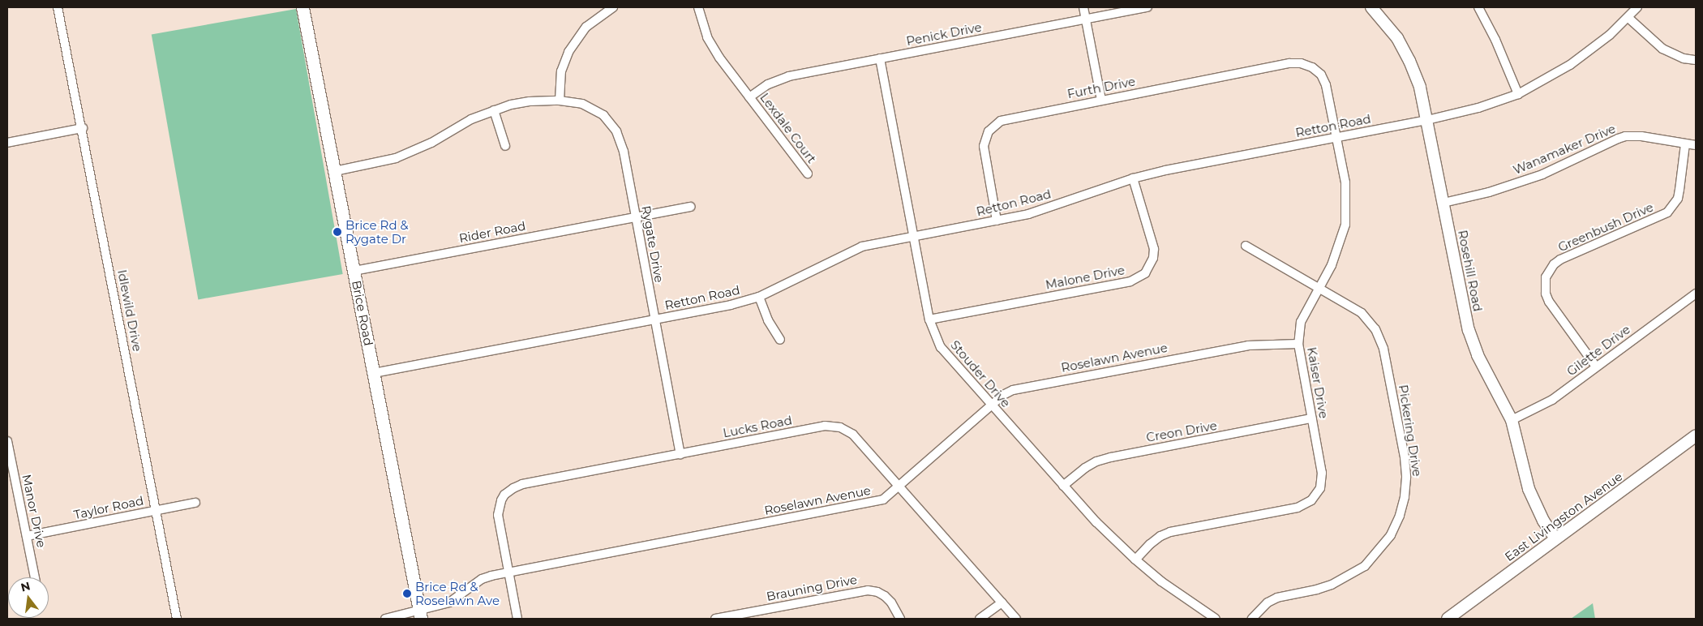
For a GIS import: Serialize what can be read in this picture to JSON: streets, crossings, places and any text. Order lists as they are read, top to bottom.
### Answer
{
  "streets": {
    "main road": ["Brice Road"],
    "street": [
      "Penick Drive",
      "Furth Drive",
      "Retton Road",
      "Lexdale Court",
      "Wanamaker Drive",
      "Greenbush Drive",
      "Rider Road",
      "Rygate Drive",
      "Rosehill Road",
      "Malone Drive",
      "Idlewild Drive",
      "Gilette Drive",
      "Roselawn Avenue",
      "Stouder Drive",
      "Kaiser Drive",
      "Lucks Road",
      "Pickering Drive",
      "Creon Drive",
      "Taylor Road",
      "Manor Drive",
      "East Livingston Avenue",
      "Brauning Drive"
    ]
  },
  "crossings": [
    ["Penick Drive", "Lexdale Court"],
    ["Penick Drive", "Stouder Drive"],
    ["Furth Drive", "Retton Road"],
    ["Furth Drive", "Kaiser Drive"],
    ["Retton Road", "Rygate Drive"],
    ["Retton Road", "Rosehill Road"],
    ["Retton Road", "Malone Drive"],
    ["Retton Road", "Brice Road"],
    ["Retton Road", "Stouder Drive"],
    ["Retton Road", "Kaiser Drive"],
    ["Wanamaker Drive", "Greenbush Drive"],
    ["Wanamaker Drive", "Rosehill Road"],
    ["Greenbush Drive", "Gilette Drive"],
    ["Rider Road", "Rygate Drive"],
    ["Rider Road", "Brice Road"],
    ["Rygate Drive", "Lucks Road"],
    ["Rosehill Road", "Gilette Drive"],
    ["Rosehill Road", "East Livingston Avenue"],
    ["Malone Drive", "Stouder Drive"],
    ["Idlewild Drive", "Taylor Road"],
    ["Brice Road", "Roselawn Avenue"],
    ["Roselawn Avenue", "Stouder Drive"],
    ["Roselawn Avenue", "Kaiser Drive"],
    ["Roselawn Avenue", "Lucks Road"],
    ["Stouder Drive", "Kaiser Drive"],
    ["Stouder Drive", "Creon Drive"],
    ["Kaiser Drive", "Pickering Drive"],
    ["Kaiser Drive", "Creon Drive"],
    ["Taylor Road", "Manor Drive"]
  ],
  "places": ["Brice Rd & Rygate Dr", "Brice Rd & Roselawn Ave"],
  "north": "top"
}
